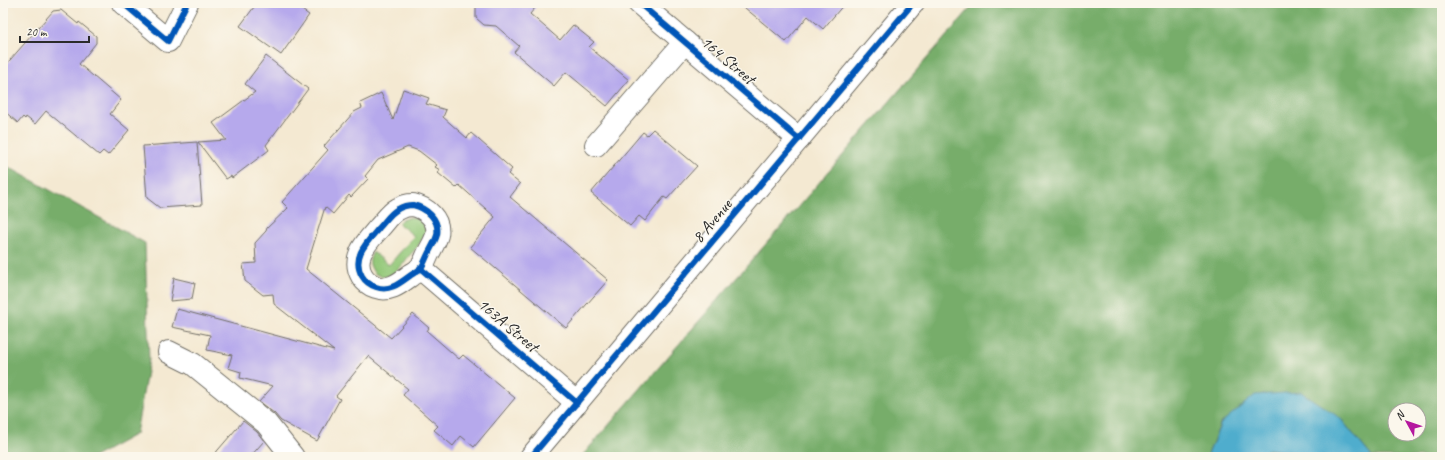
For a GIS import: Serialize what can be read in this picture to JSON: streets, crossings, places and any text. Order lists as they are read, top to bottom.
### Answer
{
  "streets": {
    "main road": ["164 Street", "8 Avenue", "163A Street"]
  },
  "crossings": [
    ["164 Street", "8 Avenue"],
    ["8 Avenue", "163A Street"]
  ],
  "scale_bar": "20 m",
  "north": "top left"
}
